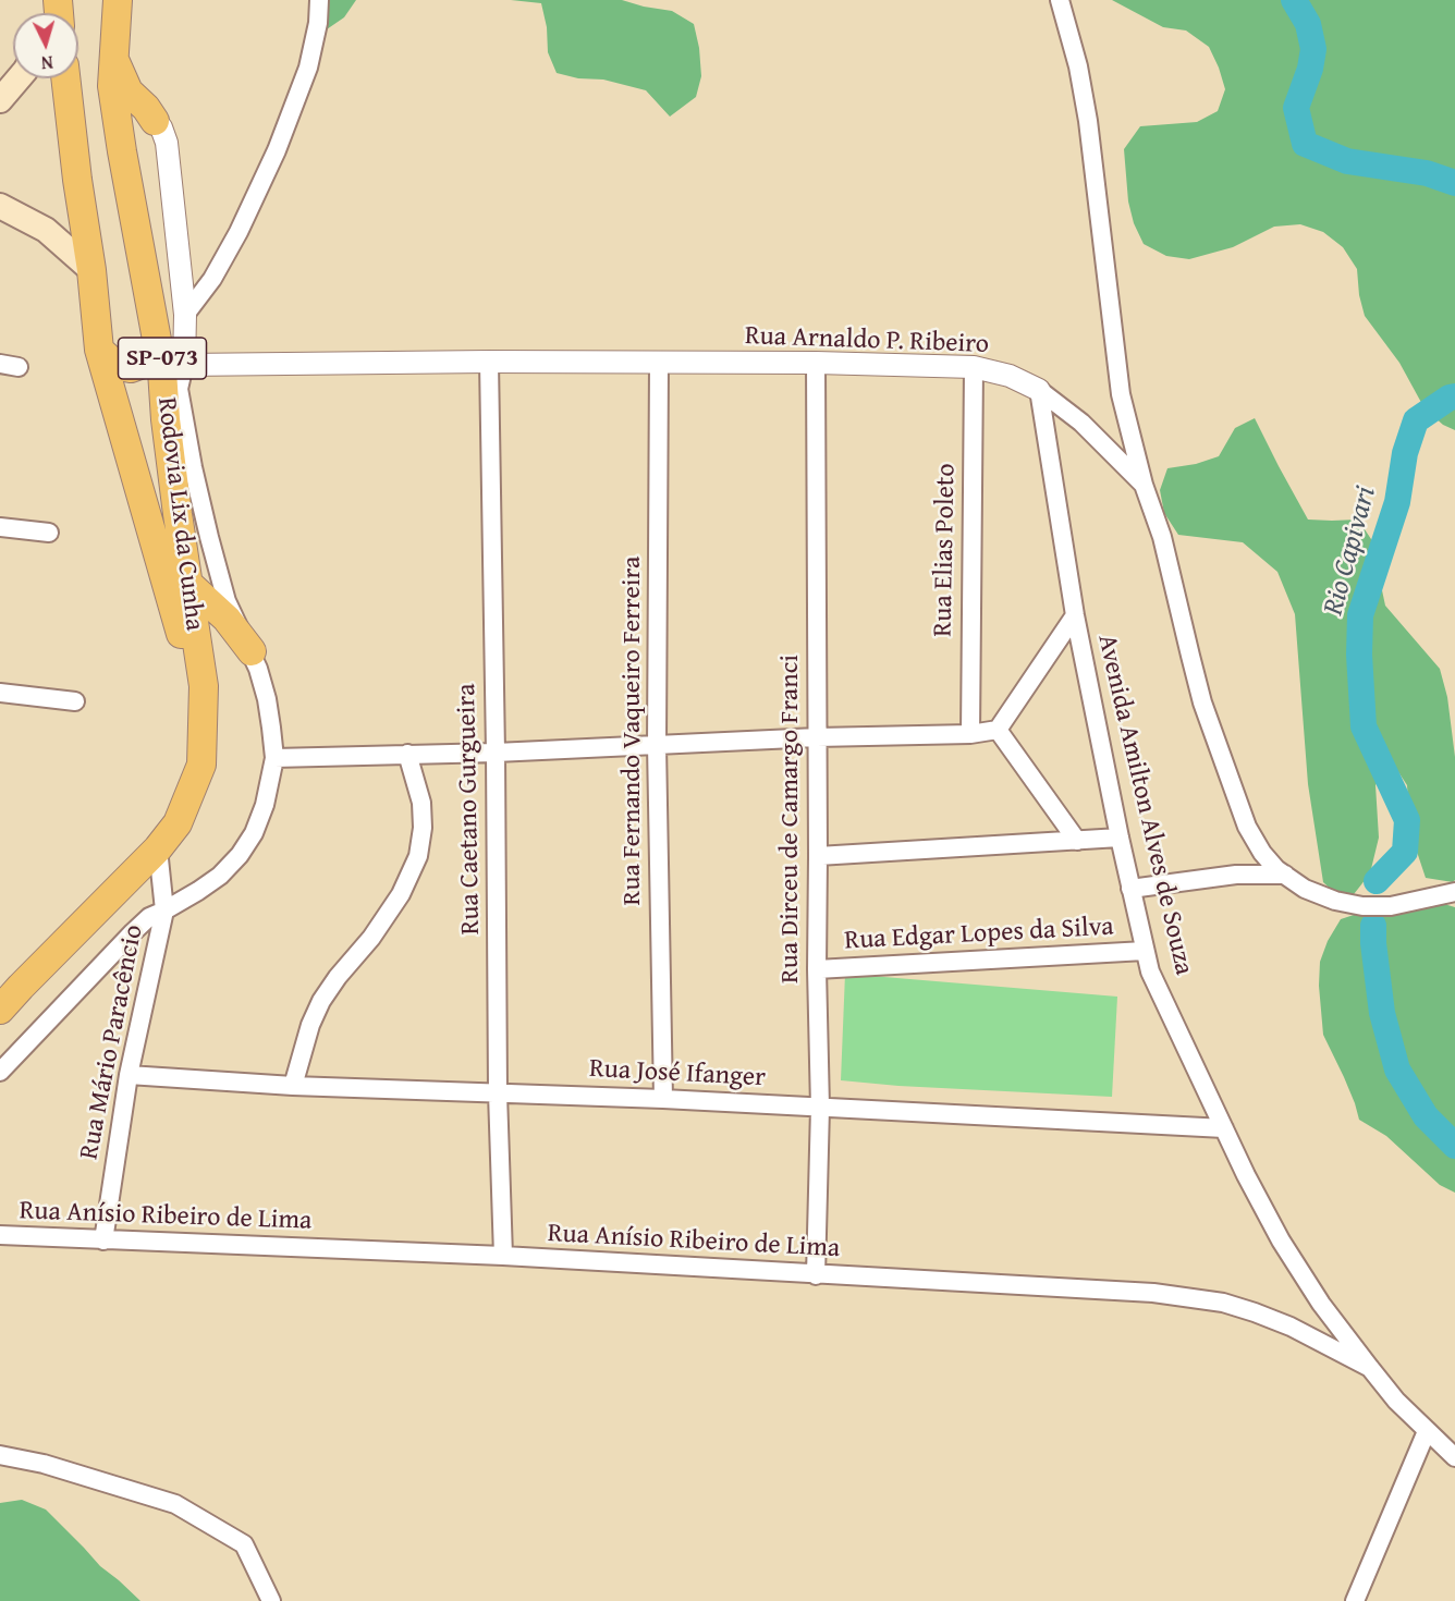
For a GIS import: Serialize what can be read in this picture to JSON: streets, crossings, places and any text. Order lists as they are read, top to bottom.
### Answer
{
  "streets": {
    "main road": ["SP-073", "Rodovia Lix da Cunha"],
    "street": [
      "Rua Arnaldo P. Ribeiro",
      "Rua Elias Poleto",
      "Rua Fernando Vaqueiro Ferreira",
      "Avenida Amilton Alves de Souza",
      "Rua Caetano Gurgueira",
      "Rua Dirceu de Camargo Franci",
      "Rua Edgar Lopes da Silva",
      "Rua Mário Paracêncio",
      "Rua José Ifanger",
      "Rua Anísio Ribeiro de Lima"
    ]
  },
  "crossings": [
    ["Rua Arnaldo P. Ribeiro", "Rua Elias Poleto"],
    ["Rua Arnaldo P. Ribeiro", "Rua Fernando Vaqueiro Ferreira"],
    ["Rua Arnaldo P. Ribeiro", "Avenida Amilton Alves de Souza"],
    ["Rua Arnaldo P. Ribeiro", "Rua Caetano Gurgueira"],
    ["Rua Arnaldo P. Ribeiro", "Rua Dirceu de Camargo Franci"],
    ["Rua Arnaldo P. Ribeiro", "Rua Mário Paracêncio"],
    ["Rua Fernando Vaqueiro Ferreira", "Rua José Ifanger"],
    ["Avenida Amilton Alves de Souza", "Rua Edgar Lopes da Silva"],
    ["Avenida Amilton Alves de Souza", "Rua José Ifanger"],
    ["Avenida Amilton Alves de Souza", "Rua Anísio Ribeiro de Lima"],
    ["Rua Caetano Gurgueira", "Rua José Ifanger"],
    ["Rua Caetano Gurgueira", "Rua Anísio Ribeiro de Lima"],
    ["Rua Dirceu de Camargo Franci", "Rua Edgar Lopes da Silva"],
    ["Rua Dirceu de Camargo Franci", "Rua José Ifanger"],
    ["Rua Dirceu de Camargo Franci", "Rua Anísio Ribeiro de Lima"],
    ["Rua Mário Paracêncio", "Rua José Ifanger"],
    ["Rua Mário Paracêncio", "Rua Anísio Ribeiro de Lima"]
  ],
  "water": ["Rio Capivari"],
  "north": "bottom"
}
